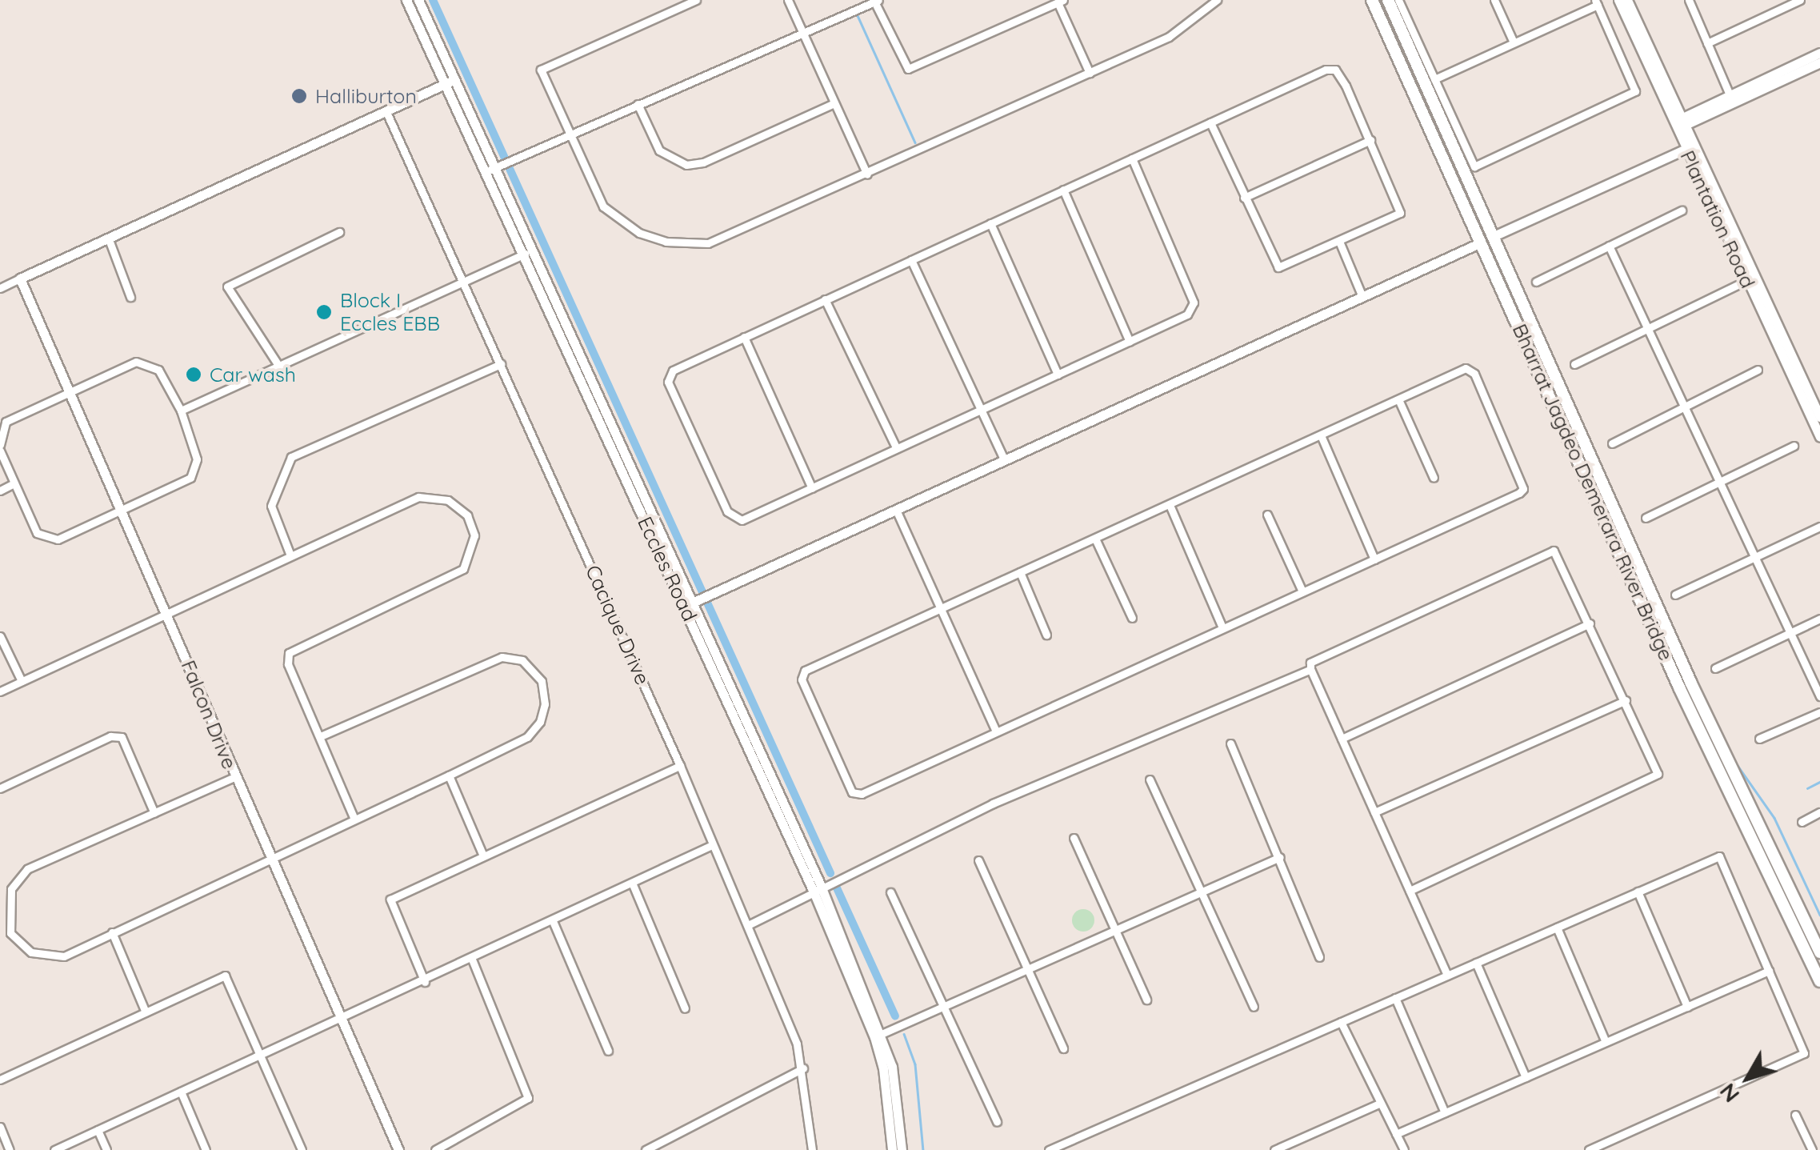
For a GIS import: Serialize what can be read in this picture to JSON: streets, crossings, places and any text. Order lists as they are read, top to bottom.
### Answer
{
  "streets": {
    "main road": ["Bharrat Jagdeo Demerara River Bridge"],
    "street": [
      "Plantation Road",
      "Eccles Road",
      "Cacique Drive",
      "Falcon Drive"
    ]
  },
  "places": ["Halliburton", "Block I Eccles EBB", "Car wash"],
  "north": "bottom left"
}
